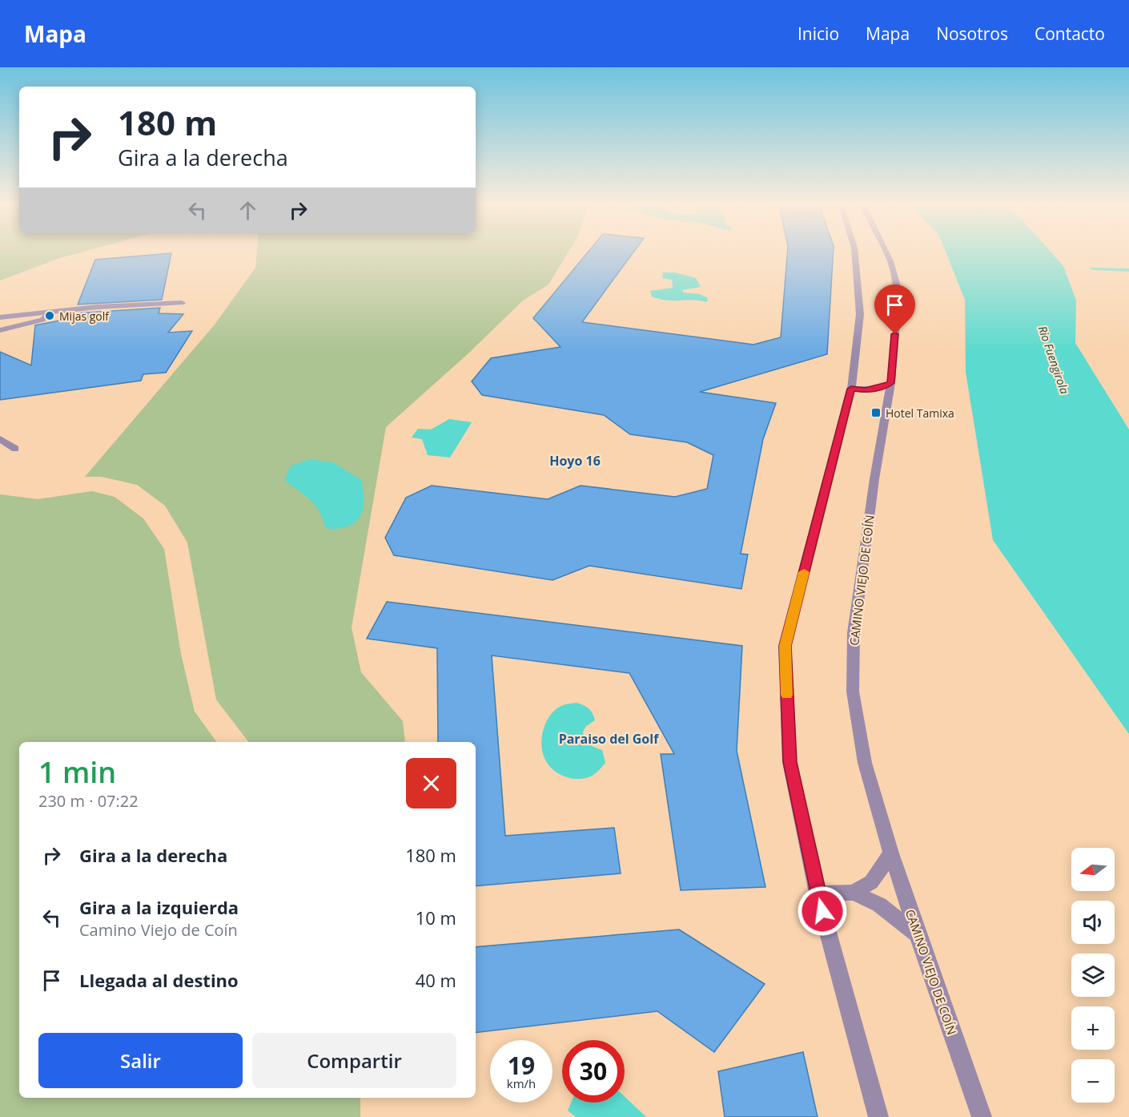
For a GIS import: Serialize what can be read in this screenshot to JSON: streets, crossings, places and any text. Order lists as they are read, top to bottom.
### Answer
{
  "streets": {
    "street": ["CAMINO VIEJO DE COÍN"]
  },
  "districts": ["Hoyo 16", "Paraiso del Golf"],
  "water": ["Rio Fuengirola"],
  "places": {
    "other": ["Mijas golf"],
    "transit": ["Hotel Tamixa"]
  },
  "north": "left",
  "page": {
    "header": "Mapa",
    "nav": [
      "Inicio",
      "Mapa",
      "Nosotros",
      "Contacto"
    ],
    "turn": ["180 m", "Gira a la derecha"],
    "heading": ["1 min", "230 m · 07:22"],
    "list": [
      {
        "name": "Gira a la derecha",
        "value": "180 m"
      },
      {
        "name": "Gira a la izquierda",
        "note": "Camino Viejo de Coín",
        "value": "10 m"
      },
      {
        "name": "Llegada al destino",
        "value": "40 m"
      }
    ],
    "map_buttons": ["+", "−"],
    "buttons": ["Salir", "Compartir"],
    "speed": "19 km/h",
    "limit": "30"
  }
}
